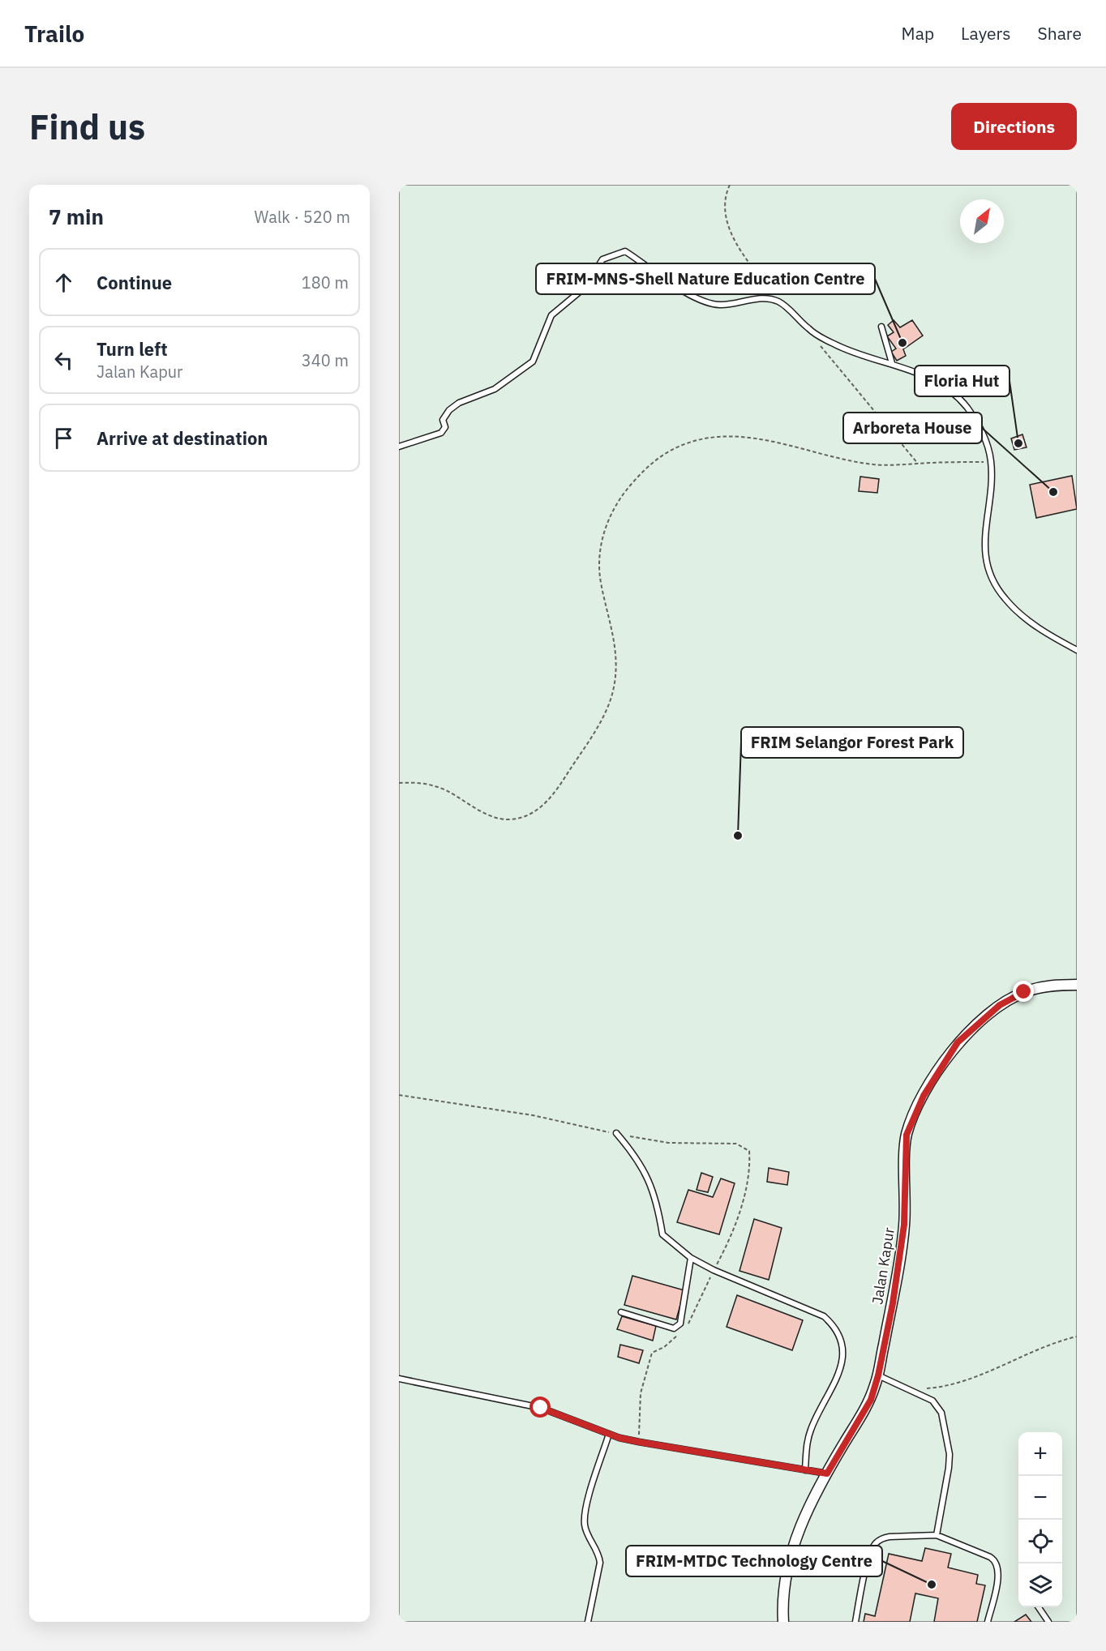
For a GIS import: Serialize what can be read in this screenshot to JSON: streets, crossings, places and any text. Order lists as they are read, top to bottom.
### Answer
{
  "streets": {
    "street": ["Jalan Kapur"]
  },
  "places": [
    "FRIM-MNS-Shell Nature Education Centre",
    "Floria Hut",
    "Arboreta House",
    "FRIM Selangor Forest Park",
    "FRIM-MTDC Technology Centre"
  ],
  "north": "top right",
  "page": {
    "header": "Trailo",
    "nav": ["Map", "Layers", "Share"],
    "buttons": "Directions",
    "title": "Find us",
    "heading": ["7 min", "Walk · 520 m"],
    "list": [
      ["Continue", "180 m"],
      ["Turn left", "Jalan Kapur", "340 m"],
      "Arrive at destination"
    ],
    "map_buttons": ["+", "−"]
  }
}
